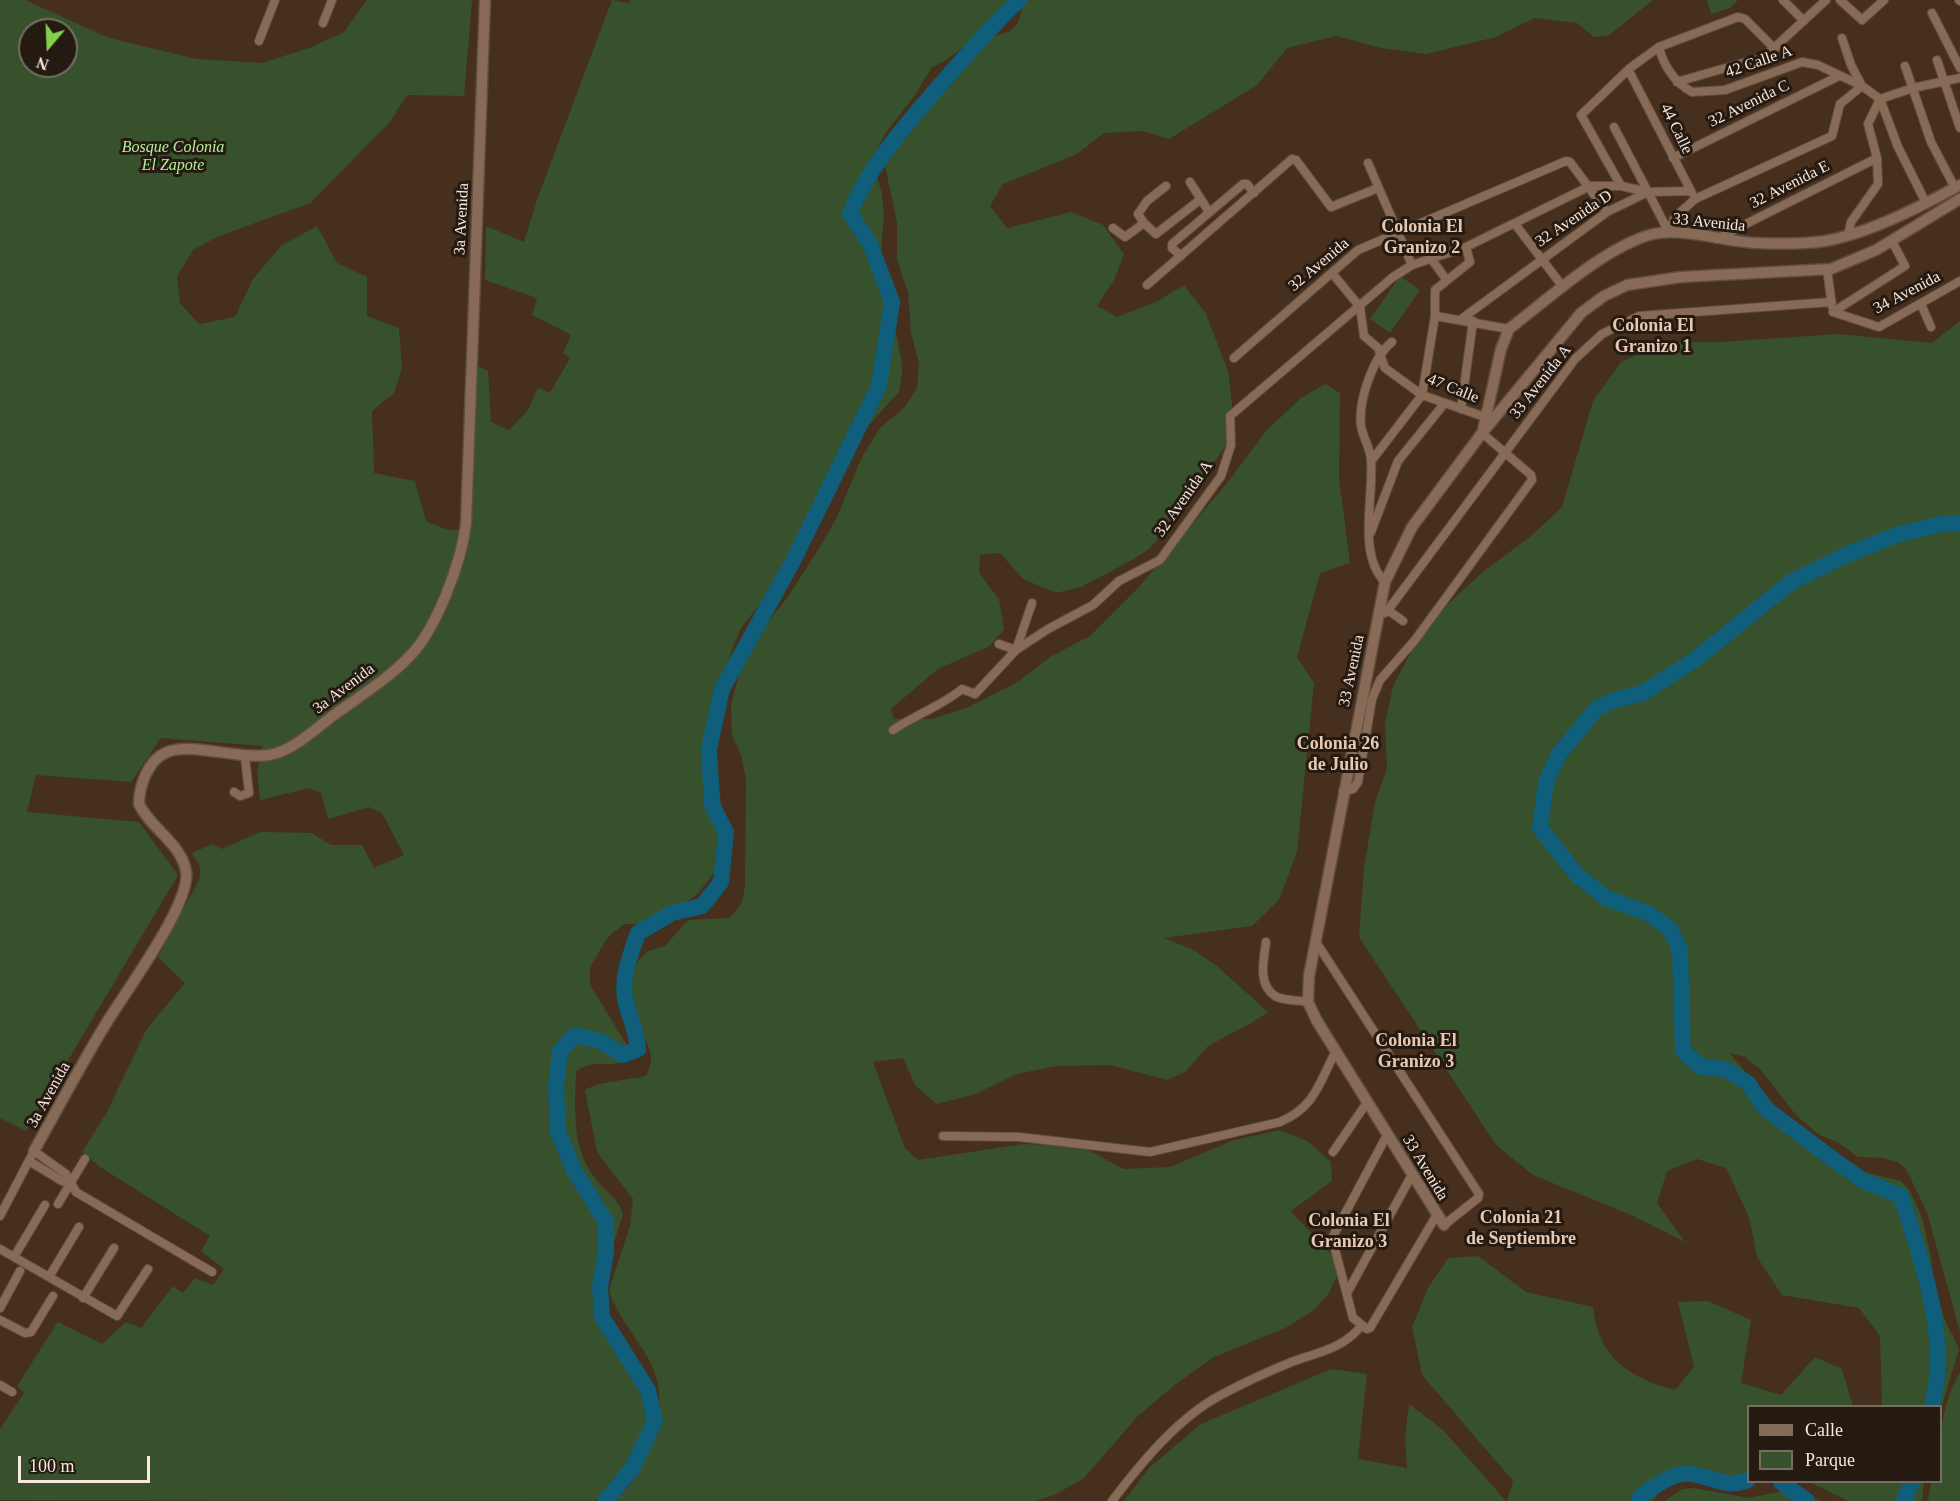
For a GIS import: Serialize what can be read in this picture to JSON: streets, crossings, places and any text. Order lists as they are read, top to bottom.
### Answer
{
  "streets": {
    "street": [
      "42 Calle A",
      "32 Avenida C",
      "44 Calle",
      "32 Avenida E",
      "3a Avenida",
      "32 Avenida D",
      "33 Avenida",
      "32 Avenida",
      "34 Avenida",
      "33 Avenida A",
      "47 Calle",
      "32 Avenida A"
    ]
  },
  "crossings": [
    ["42 Calle A", "32 Avenida C"],
    ["32 Avenida C", "44 Calle"],
    ["32 Avenida E", "33 Avenida"],
    ["33 Avenida", "33 Avenida A"],
    ["33 Avenida", "47 Calle"],
    ["32 Avenida", "32 Avenida A"],
    ["47 Calle", "32 Avenida A"]
  ],
  "districts": [
    "Colonia El Granizo 2",
    "Colonia El Granizo 1",
    "Colonia 26 de Julio",
    "Colonia El Granizo 3",
    "Colonia 21 de Septiembre",
    "Colonia El Granizo 3"
  ],
  "parks": ["Bosque Colonia El Zapote"],
  "legend": ["Calle", "Parque"],
  "scale_bar": "100 m",
  "north": "bottom"
}
